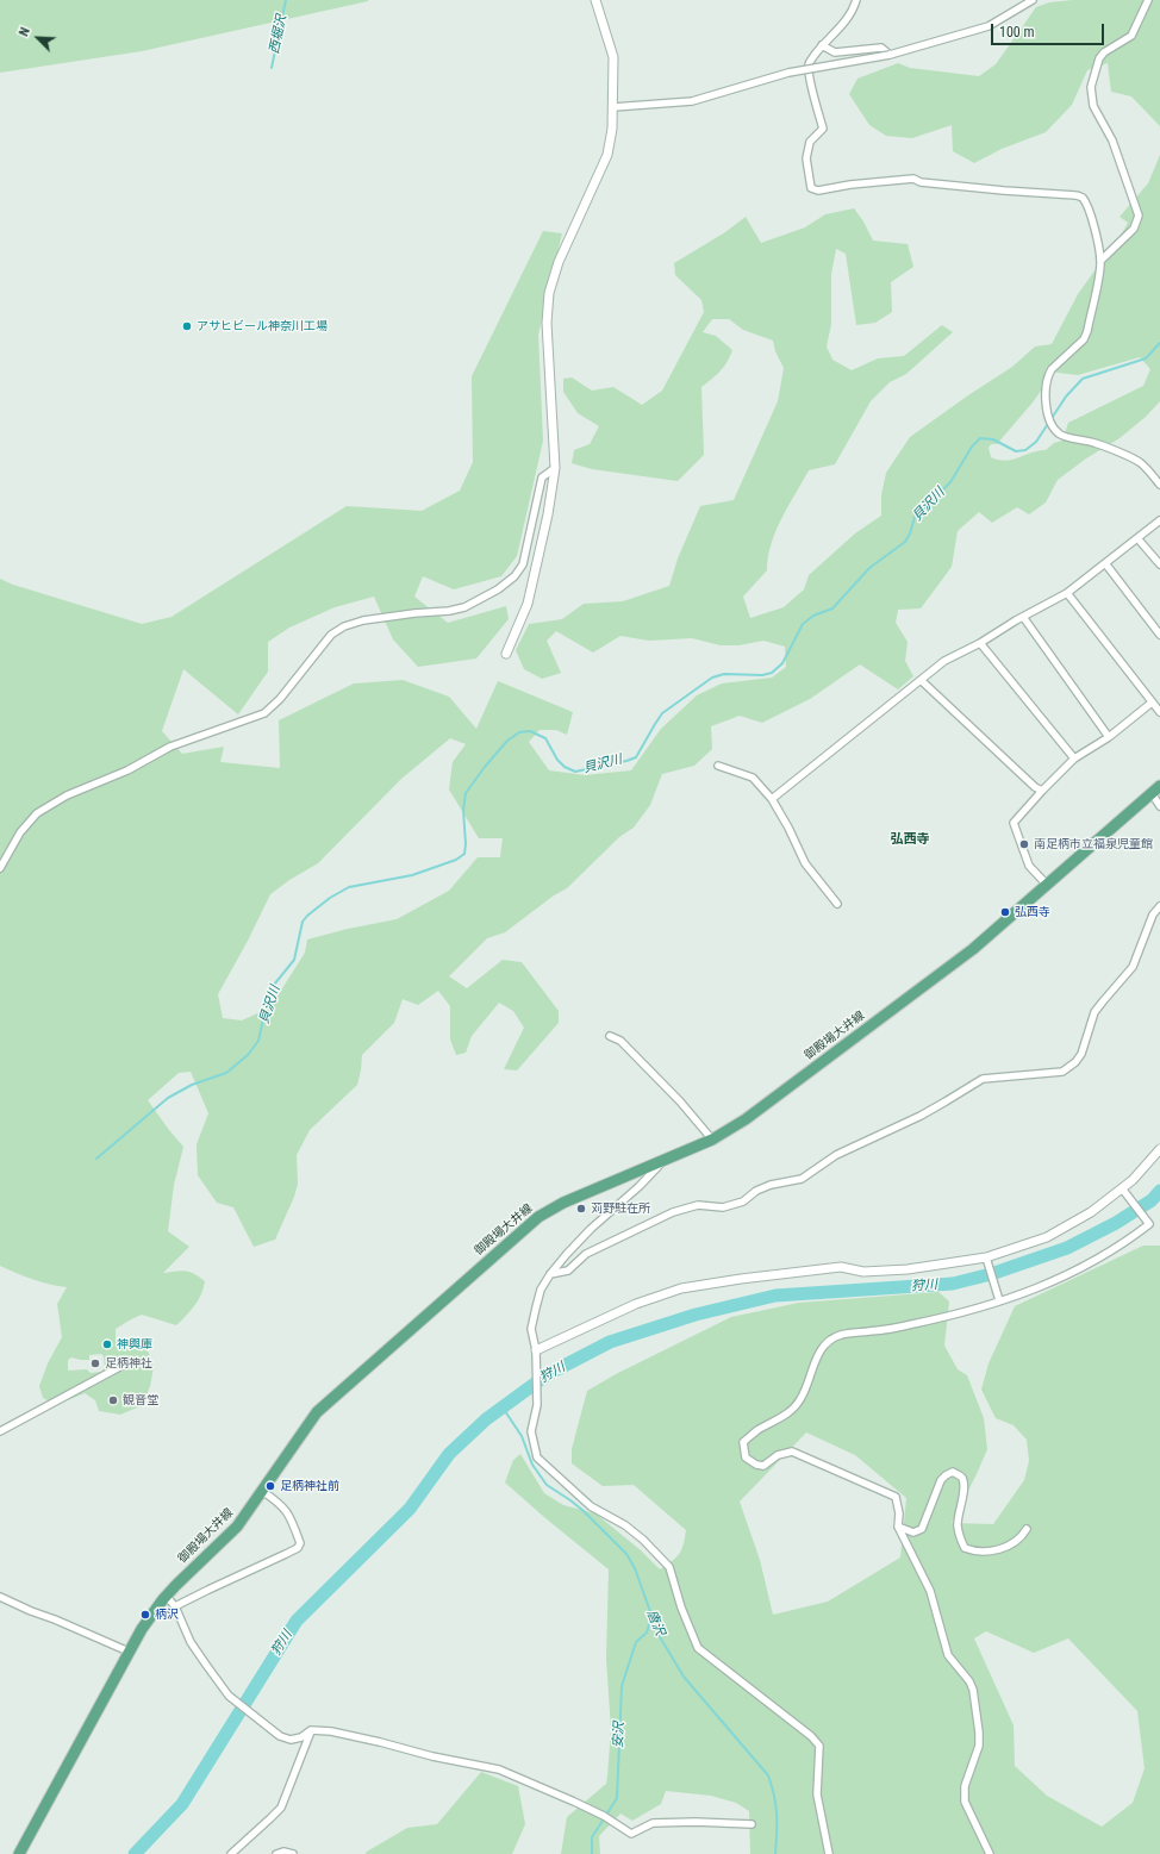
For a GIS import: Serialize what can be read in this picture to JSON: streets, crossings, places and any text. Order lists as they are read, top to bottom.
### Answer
{
  "streets": {
    "main road": ["御殿場大井線"]
  },
  "districts": ["弘西寺"],
  "water": [
    "西堀沢",
    "貝沢川",
    "狩川",
    "唐沢",
    "安沢"
  ],
  "places": [
    "アサヒビール神奈川工場",
    "南足柄市立福泉児童館",
    "弘西寺",
    "苅野駐在所",
    "神輿庫",
    "足柄神社",
    "観音堂",
    "足柄神社前",
    "柄沢"
  ],
  "scale_bar": "100 m",
  "north": "top left"
}
